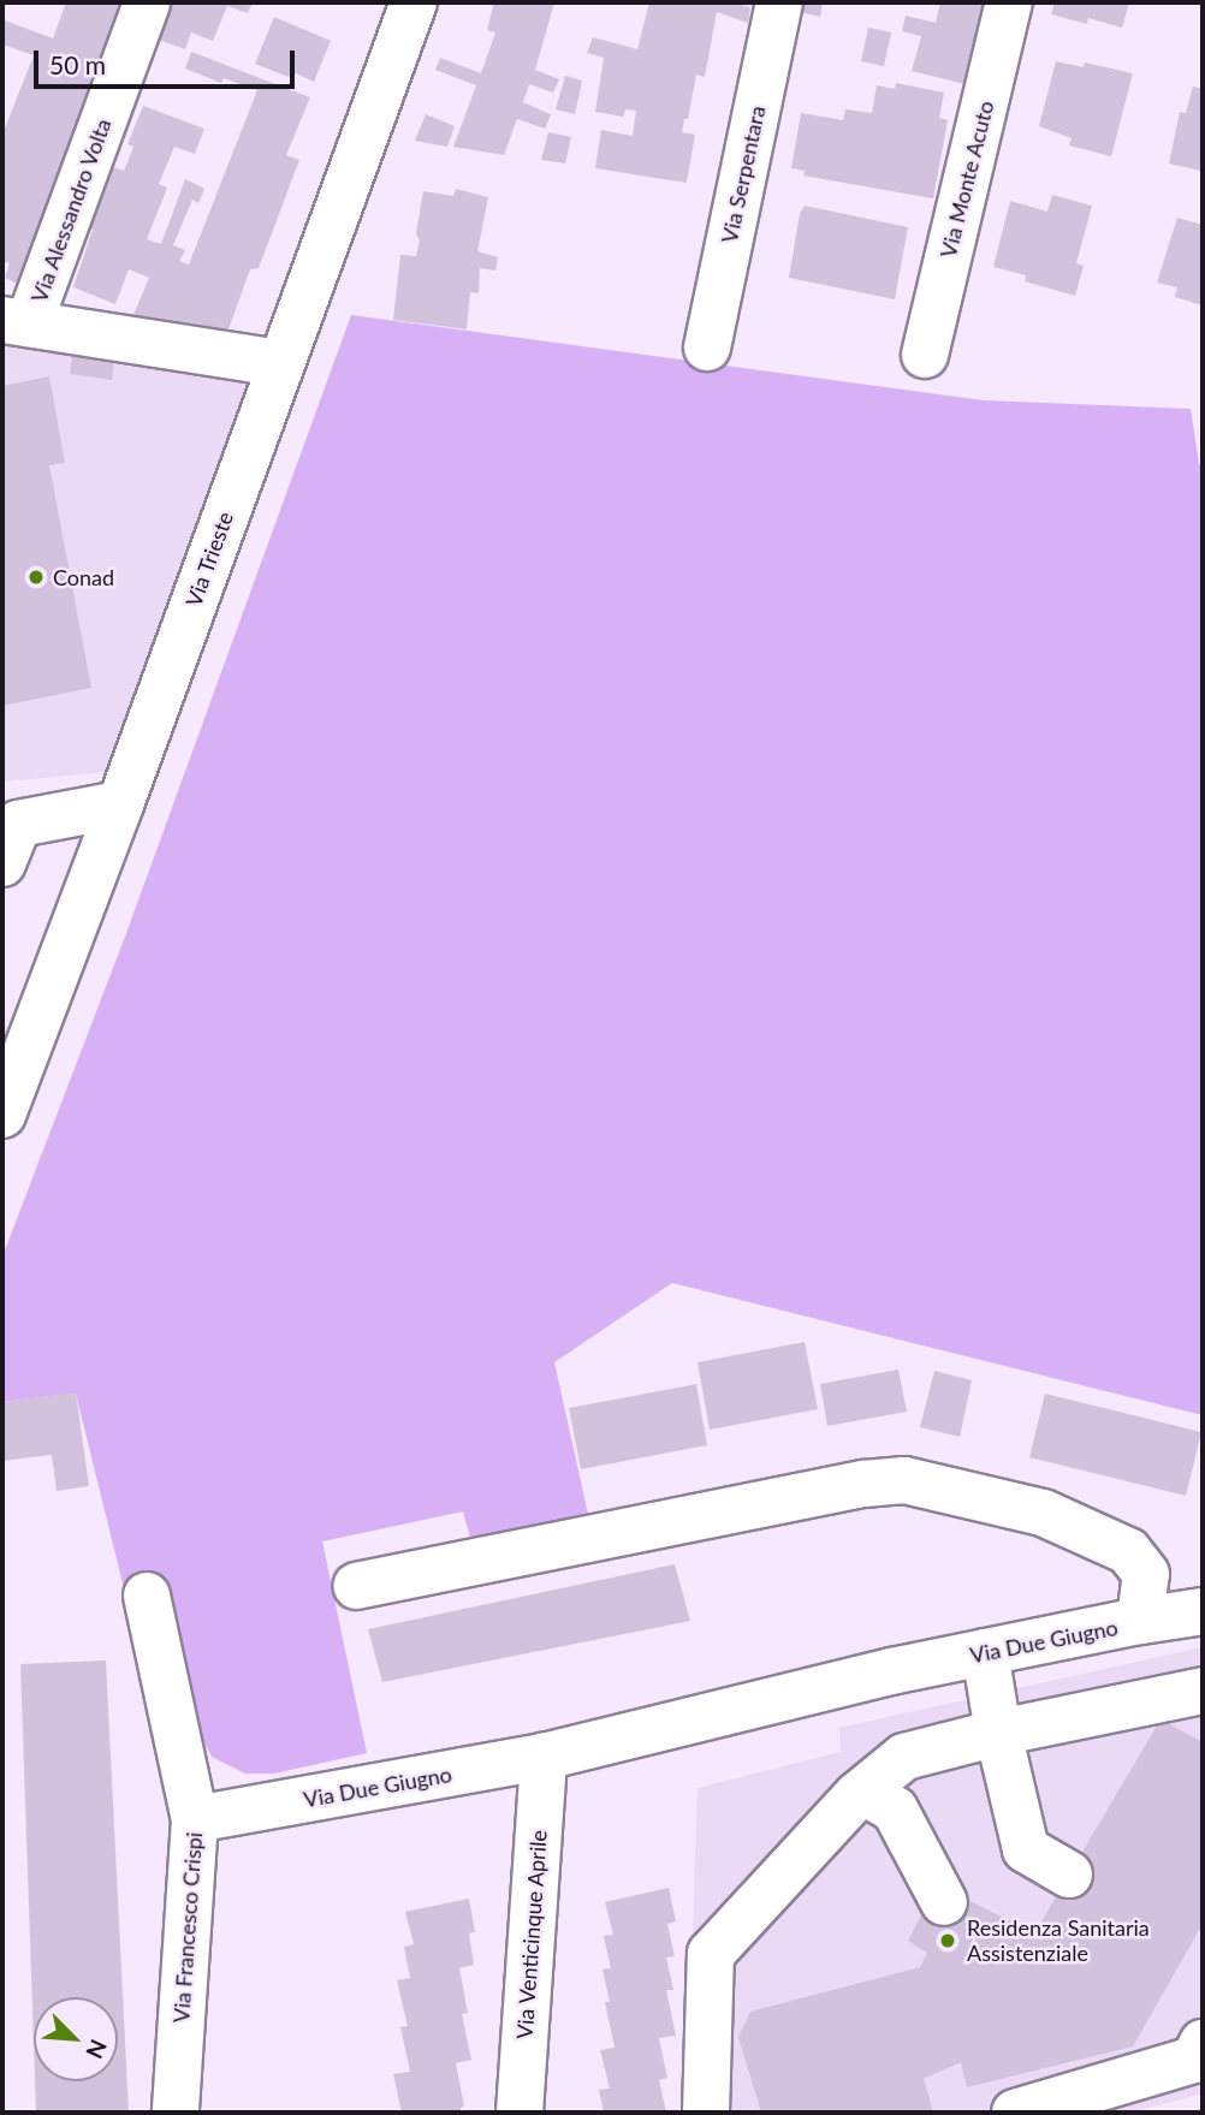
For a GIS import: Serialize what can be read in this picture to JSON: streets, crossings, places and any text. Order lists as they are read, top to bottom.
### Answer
{
  "streets": {
    "street": [
      "Via Serpentara",
      "Via Monte Acuto",
      "Via Alessandro Volta",
      "Via Trieste",
      "Via Due Giugno",
      "Via Francesco Crispi",
      "Via Venticinque Aprile"
    ]
  },
  "crossings": [
    ["Via Due Giugno", "Via Francesco Crispi"],
    ["Via Due Giugno", "Via Venticinque Aprile"]
  ],
  "places": ["Conad", "Residenza Sanitaria Assistenziale"],
  "scale_bar": "50 m",
  "north": "bottom right"
}
